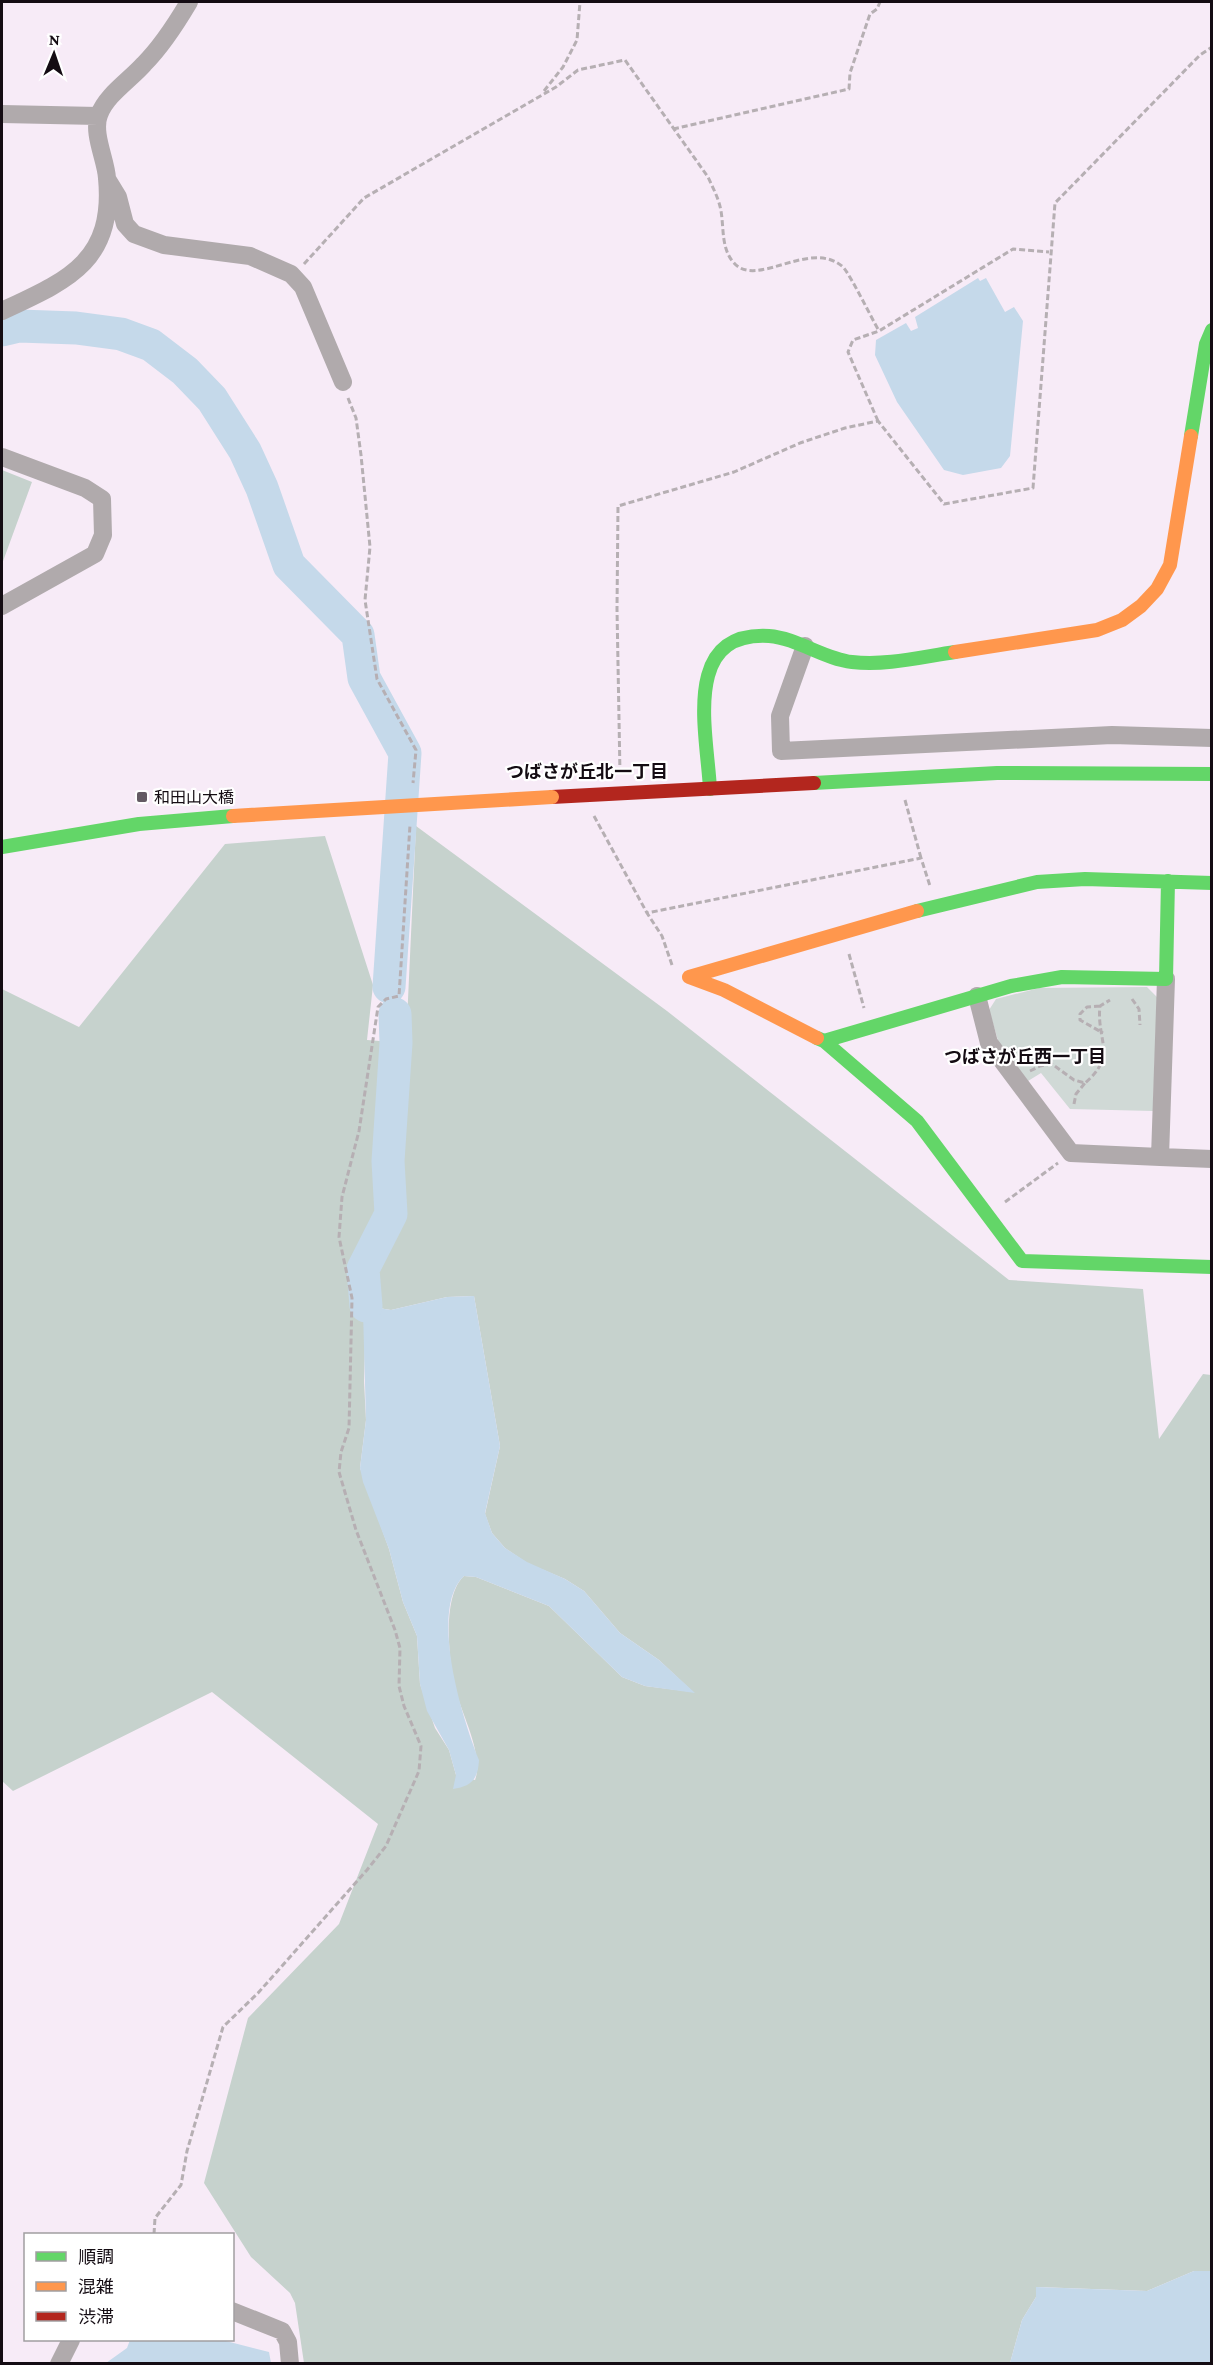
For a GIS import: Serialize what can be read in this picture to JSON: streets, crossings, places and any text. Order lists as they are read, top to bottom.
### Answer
{
  "districts": ["つばさが丘北一丁目", "つばさが丘西一丁目"],
  "places": {
    "transit": ["和田山大橋"]
  },
  "legend": ["順調", "混雑", "渋滞"],
  "north": "top"
}
